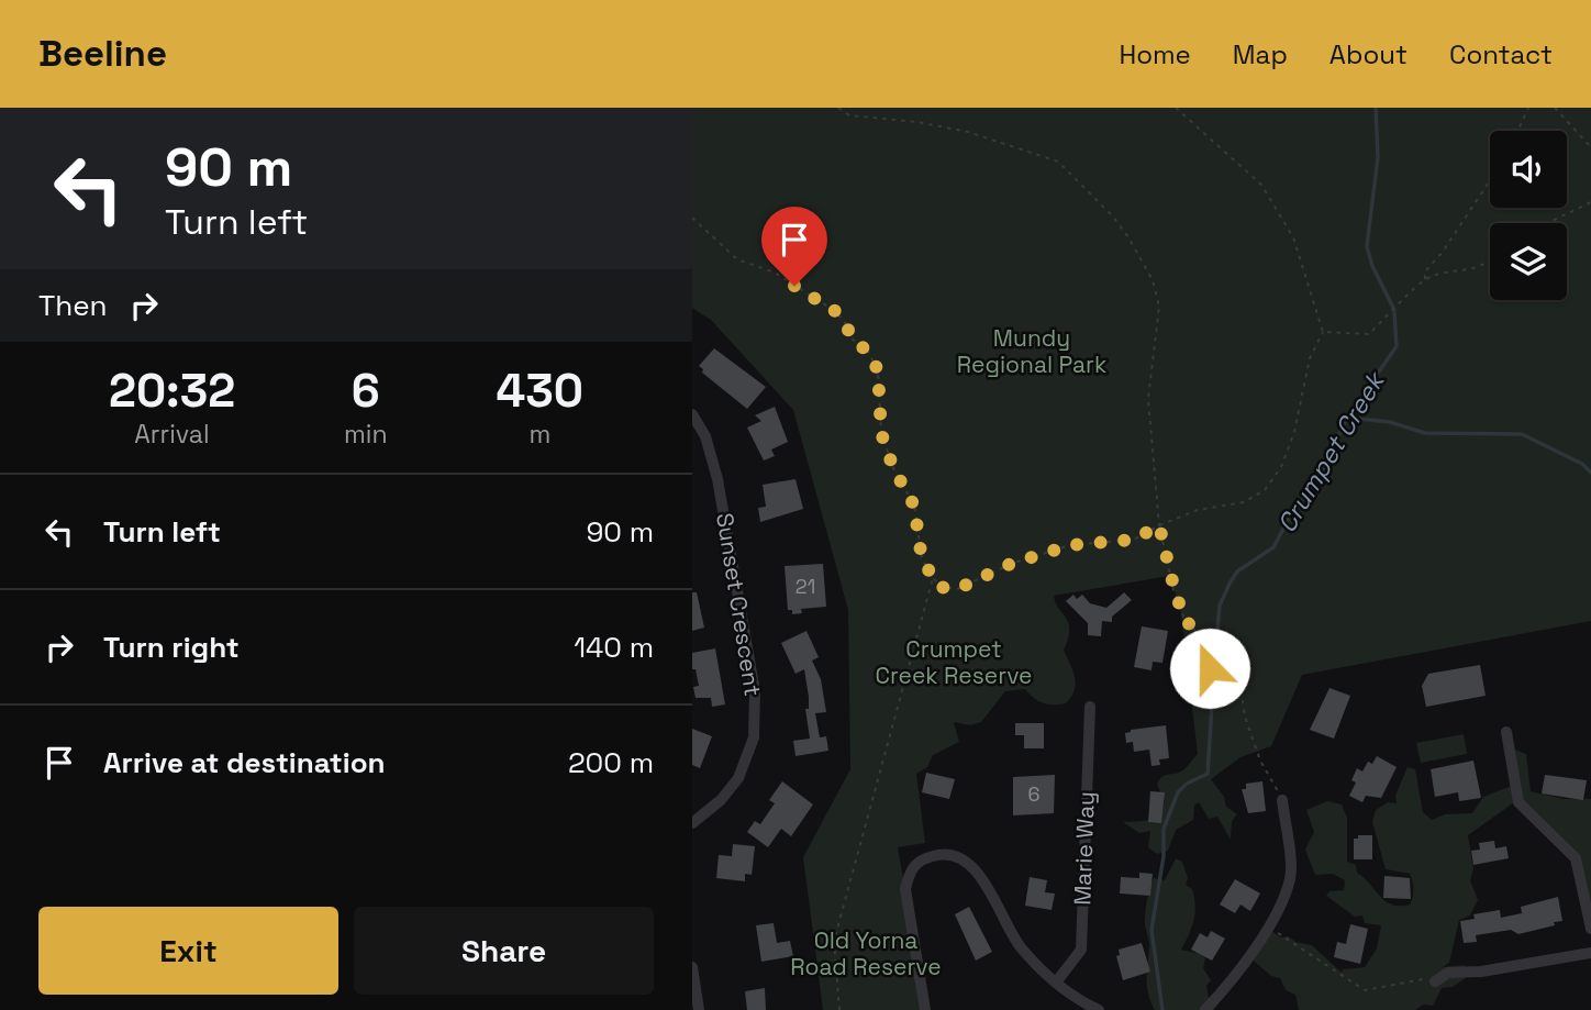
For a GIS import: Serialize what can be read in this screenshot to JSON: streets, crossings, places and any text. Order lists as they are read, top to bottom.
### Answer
{
  "streets": {
    "street": ["Sunset Crescent", "Marie Way"]
  },
  "water": ["Crumpet Creek"],
  "parks": ["Mundy Regional Park", "Crumpet Creek Reserve", "Old Yorna Road Reserve"],
  "house_numbers": ["21", "6"],
  "page": {
    "header": "Beeline",
    "nav": [
      "Home",
      "Map",
      "About",
      "Contact"
    ],
    "turn": ["90 m", "Turn left"],
    "then": "Then",
    "eta": [
      "20:32",
      "Arrival",
      "6",
      "min",
      "430",
      "m"
    ],
    "list": [
      {
        "name": "Turn left",
        "value": "90 m"
      },
      {
        "name": "Turn right",
        "value": "140 m"
      },
      {
        "name": "Arrive at destination",
        "value": "200 m"
      }
    ],
    "buttons": ["Exit", "Share"]
  }
}
